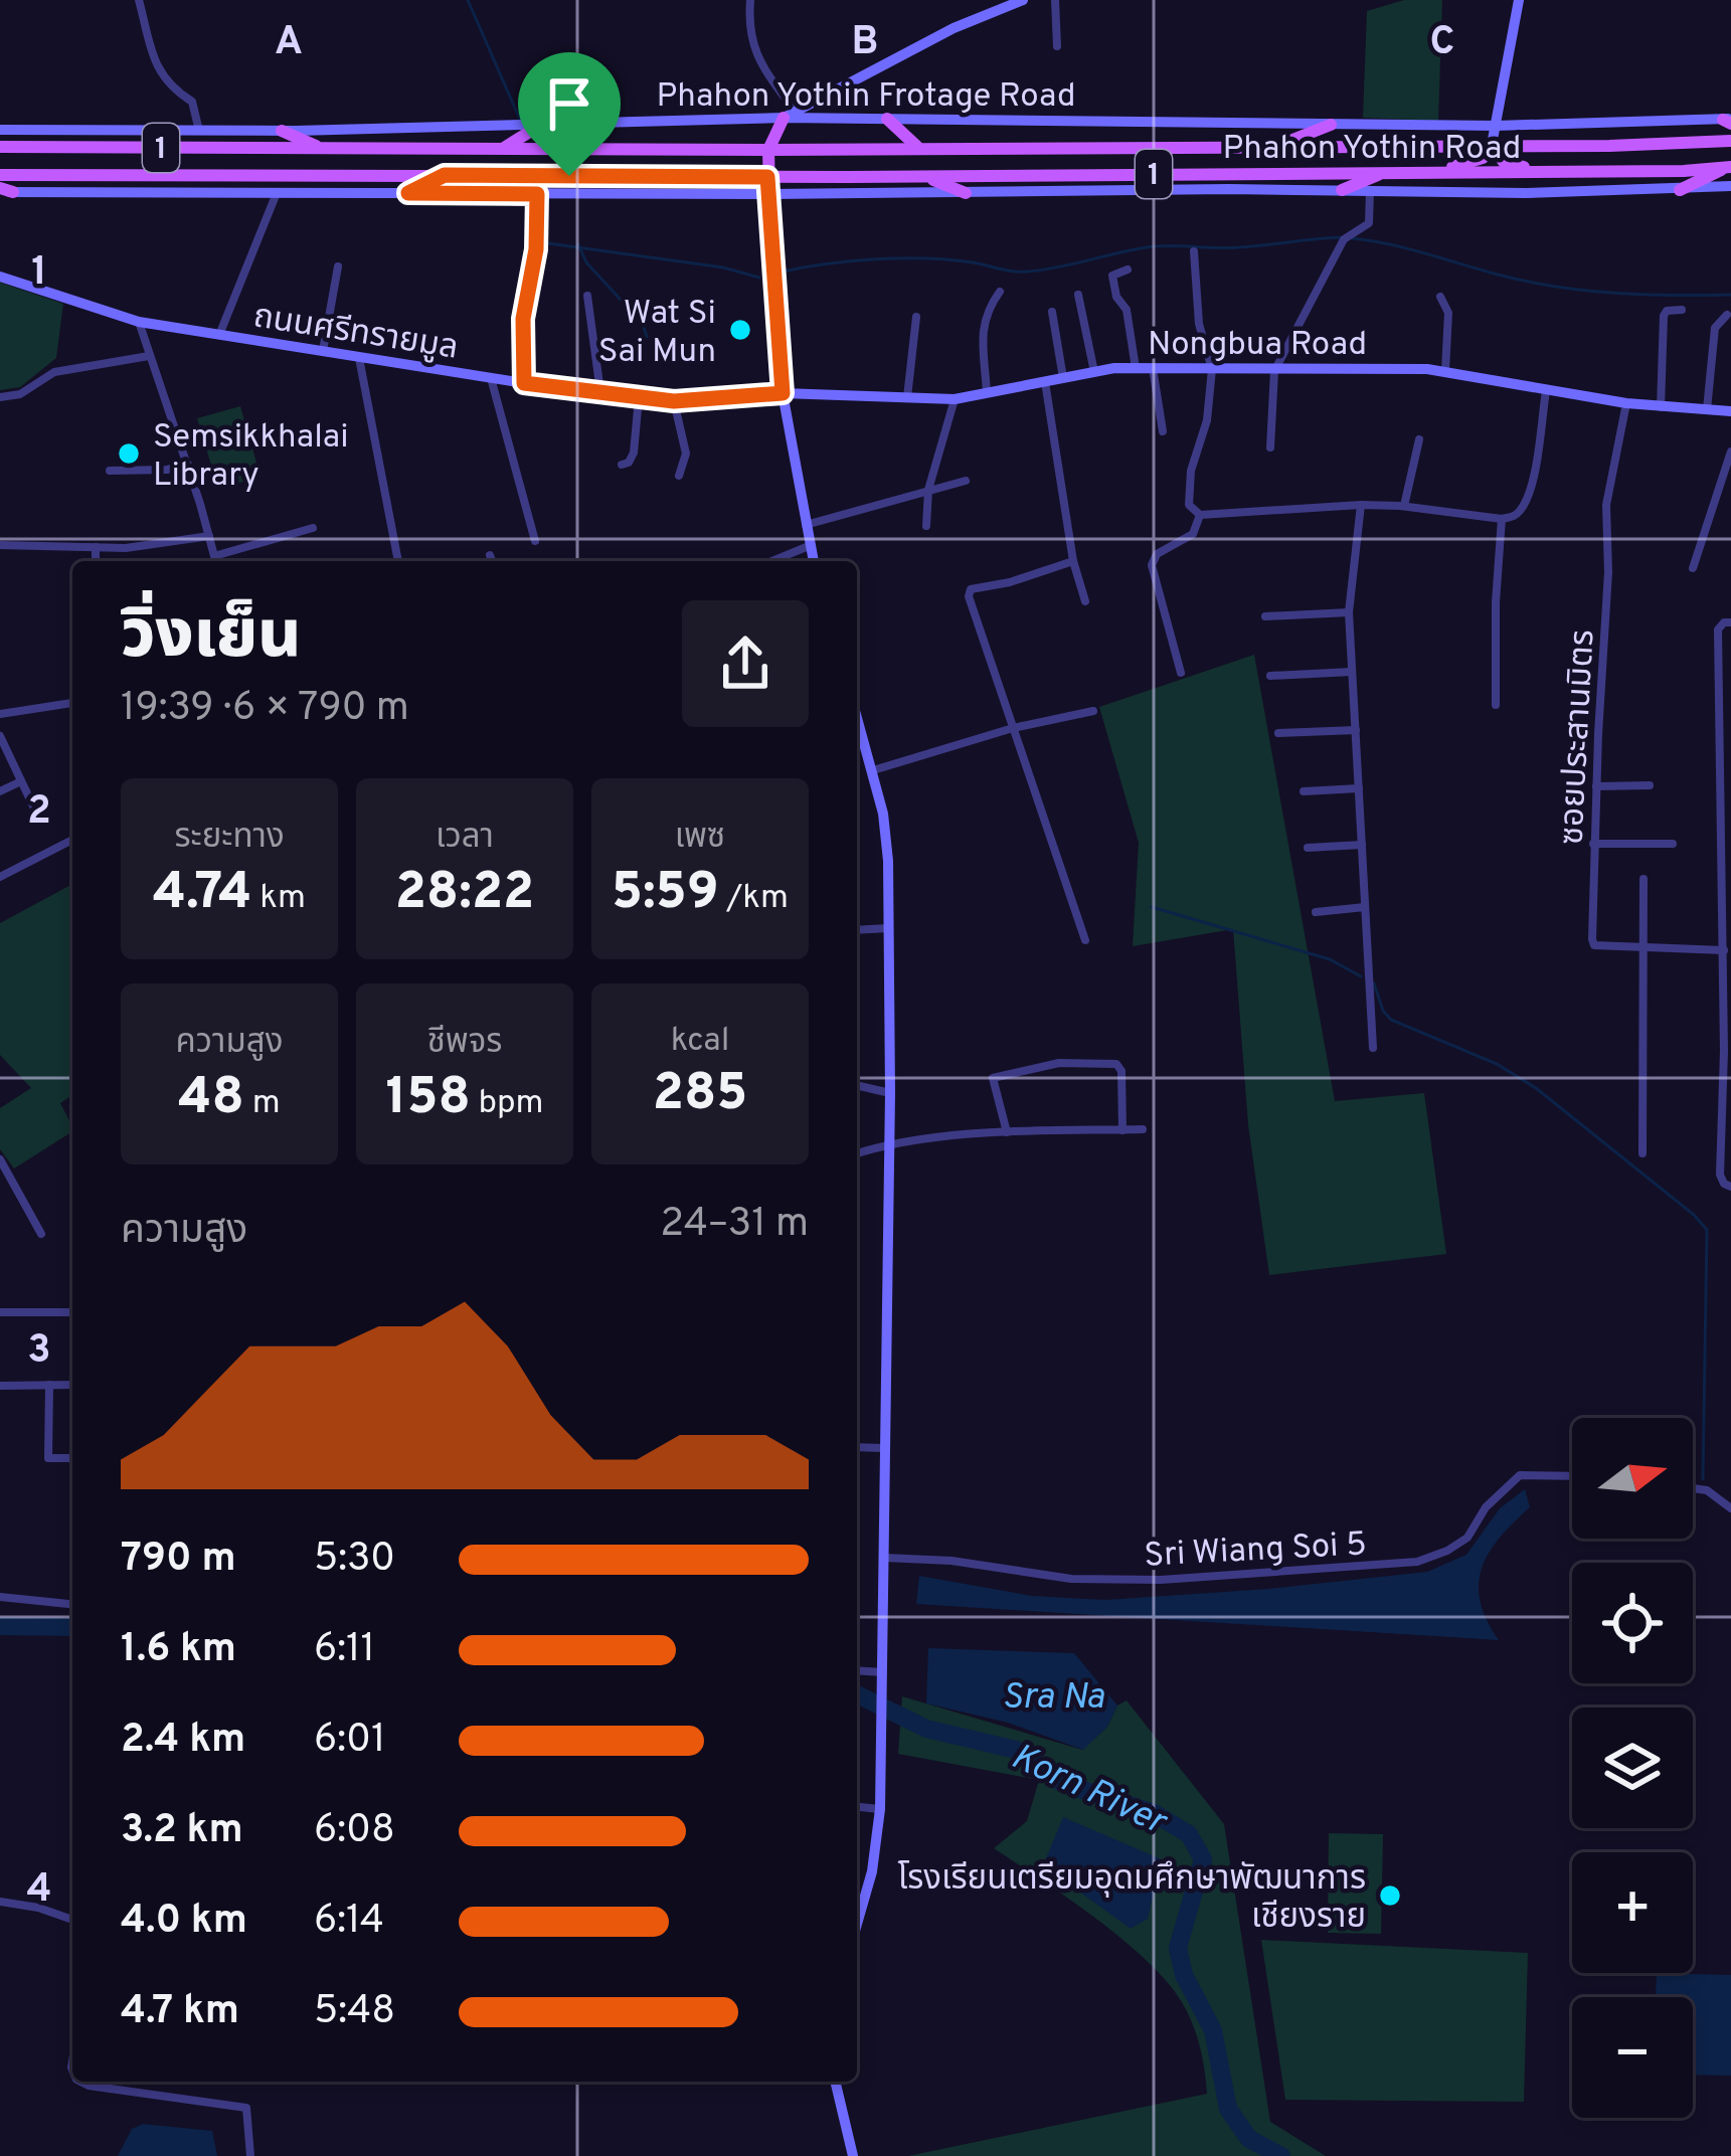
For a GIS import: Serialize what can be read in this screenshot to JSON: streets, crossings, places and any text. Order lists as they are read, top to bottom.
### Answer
{
  "streets": {
    "main road": [
      "Phahon Yothin Frotage Road",
      "Phahon Yothin Road",
      "1",
      "ถนนศรีทรายมูล",
      "Nongbua Road"
    ],
    "street": ["ซอยประสานมิตร", "Sri Wiang Soi 5"]
  },
  "crossings": [
    ["ถนนศรีทรายมูล", "Nongbua Road"],
    ["Nongbua Road", "ซอยประสานมิตร"]
  ],
  "water": ["Sra Na", "Korn River"],
  "places": ["Wat Si Sai Mun", "Semsikkhalai Library", "โรงเรียนเตรียมอุดมศึกษาพัฒนาการ เชียงราย"],
  "north": "right",
  "page": {
    "heading": ["วิ่งเย็น", "19:39 · 6 × 790 m"],
    "stats": [
      ["ระยะทาง", "4.74 km"],
      ["เวลา", "28:22"],
      ["เพซ", "5:59 /km"],
      ["ความสูง", "48 m"],
      ["ชีพจร", "158 bpm"],
      ["kcal", "285"]
    ],
    "chart": ["ความสูง", "24–31 m"],
    "map_buttons": ["+", "−"],
    "list": [
      {
        "name": "790 m",
        "note": "5:30"
      },
      {
        "name": "1.6 km",
        "note": "6:11"
      },
      {
        "name": "2.4 km",
        "note": "6:01"
      },
      {
        "name": "3.2 km",
        "note": "6:08"
      },
      {
        "name": "4.0 km",
        "note": "6:14"
      },
      {
        "name": "4.7 km",
        "note": "5:48"
      }
    ]
  },
  "grid": {
    "columns": ["A", "B", "C"],
    "rows": [
      "1",
      "2",
      "3",
      "4"
    ]
  }
}
